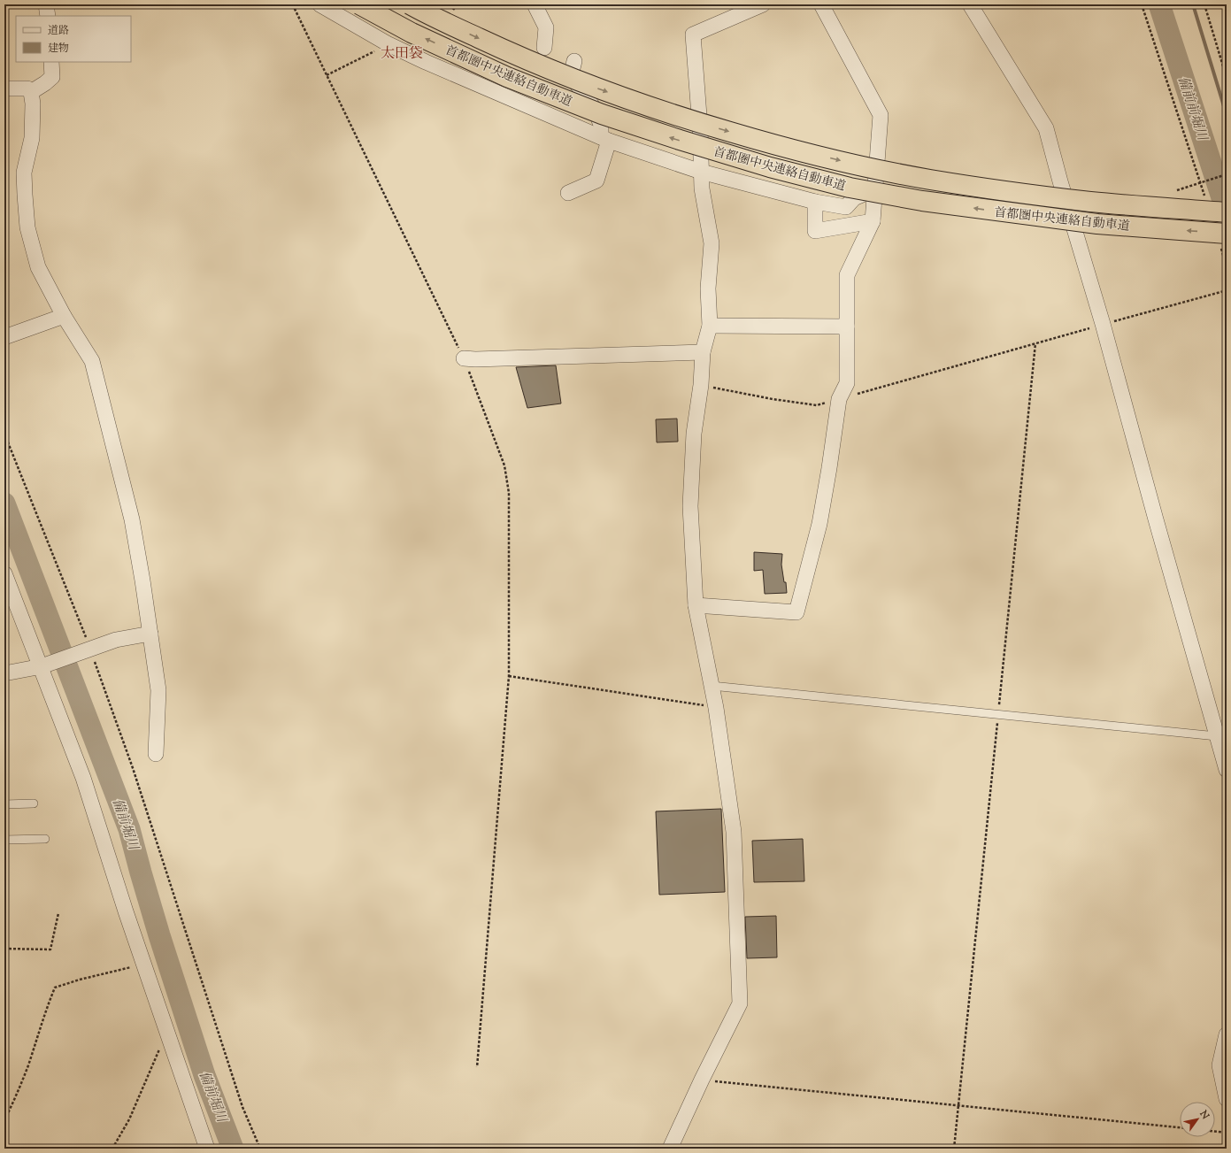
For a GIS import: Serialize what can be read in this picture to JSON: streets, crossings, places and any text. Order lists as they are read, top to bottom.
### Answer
{
  "streets": {
    "highway": ["首都圏中央連絡自動車道"]
  },
  "districts": ["太田袋"],
  "water": ["備前前堀川", "備前堀川"],
  "legend": ["道路", "建物"],
  "north": "top right"
}
